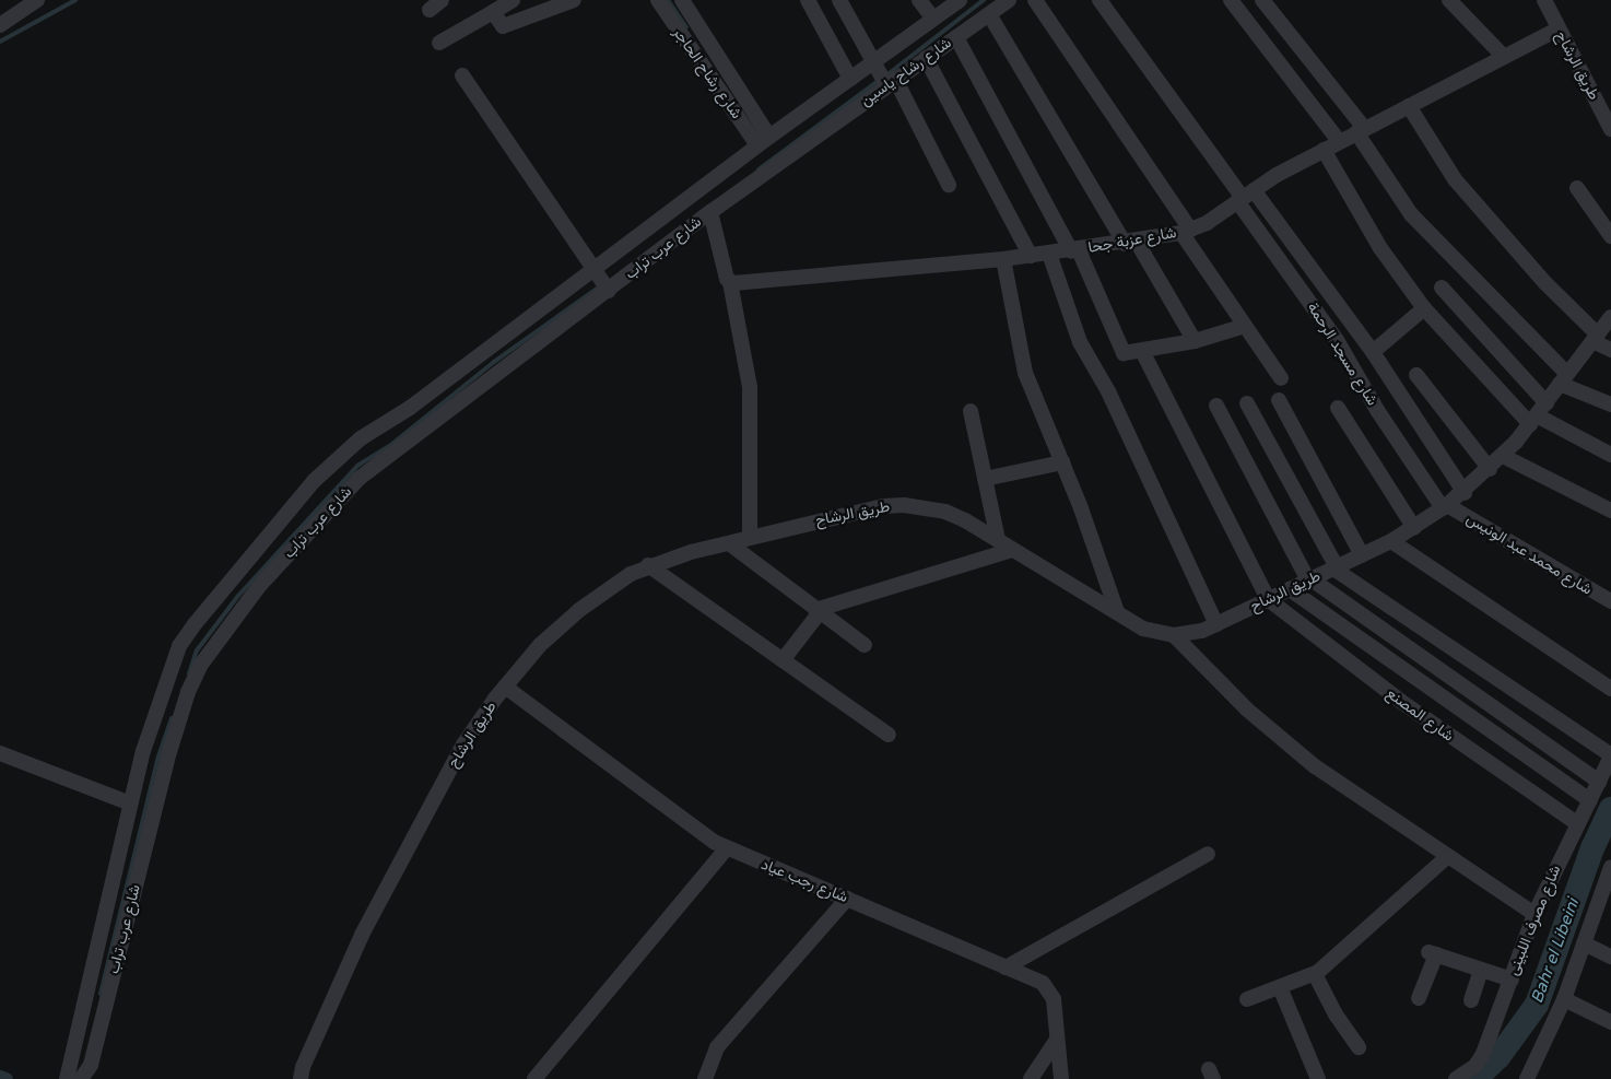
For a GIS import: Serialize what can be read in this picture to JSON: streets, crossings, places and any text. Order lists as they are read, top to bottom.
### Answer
{
  "streets": {
    "street": [
      "طريق الرشاح",
      "شارع رشاح ياسين",
      "شارع رشاح الحاجر",
      "شارع عزبة جحا",
      "شارع عرب تراب",
      "شارع مسجد الرحمة",
      "شارع محمد عبد الونيس",
      "شارع المصنع",
      "شارع رجب عياد",
      "شارع مصرف اللبينى"
    ]
  },
  "crossings": [
    ["طريق الرشاح", "شارع عزبة جحا"],
    ["طريق الرشاح", "شارع مسجد الرحمة"],
    ["طريق الرشاح", "شارع محمد عبد الونيس"],
    ["طريق الرشاح", "شارع المصنع"],
    ["طريق الرشاح", "شارع رجب عياد"],
    ["شارع رشاح ياسين", "شارع رشاح الحاجر"],
    ["شارع رشاح ياسين", "شارع عرب تراب"],
    ["شارع رشاح الحاجر", "شارع عرب تراب"],
    ["شارع عزبة جحا", "شارع مسجد الرحمة"],
    ["شارع مسجد الرحمة", "شارع محمد عبد الونيس"],
    ["شارع المصنع", "شارع مصرف اللبينى"]
  ],
  "water": ["Bahr el Libeini"]
}
